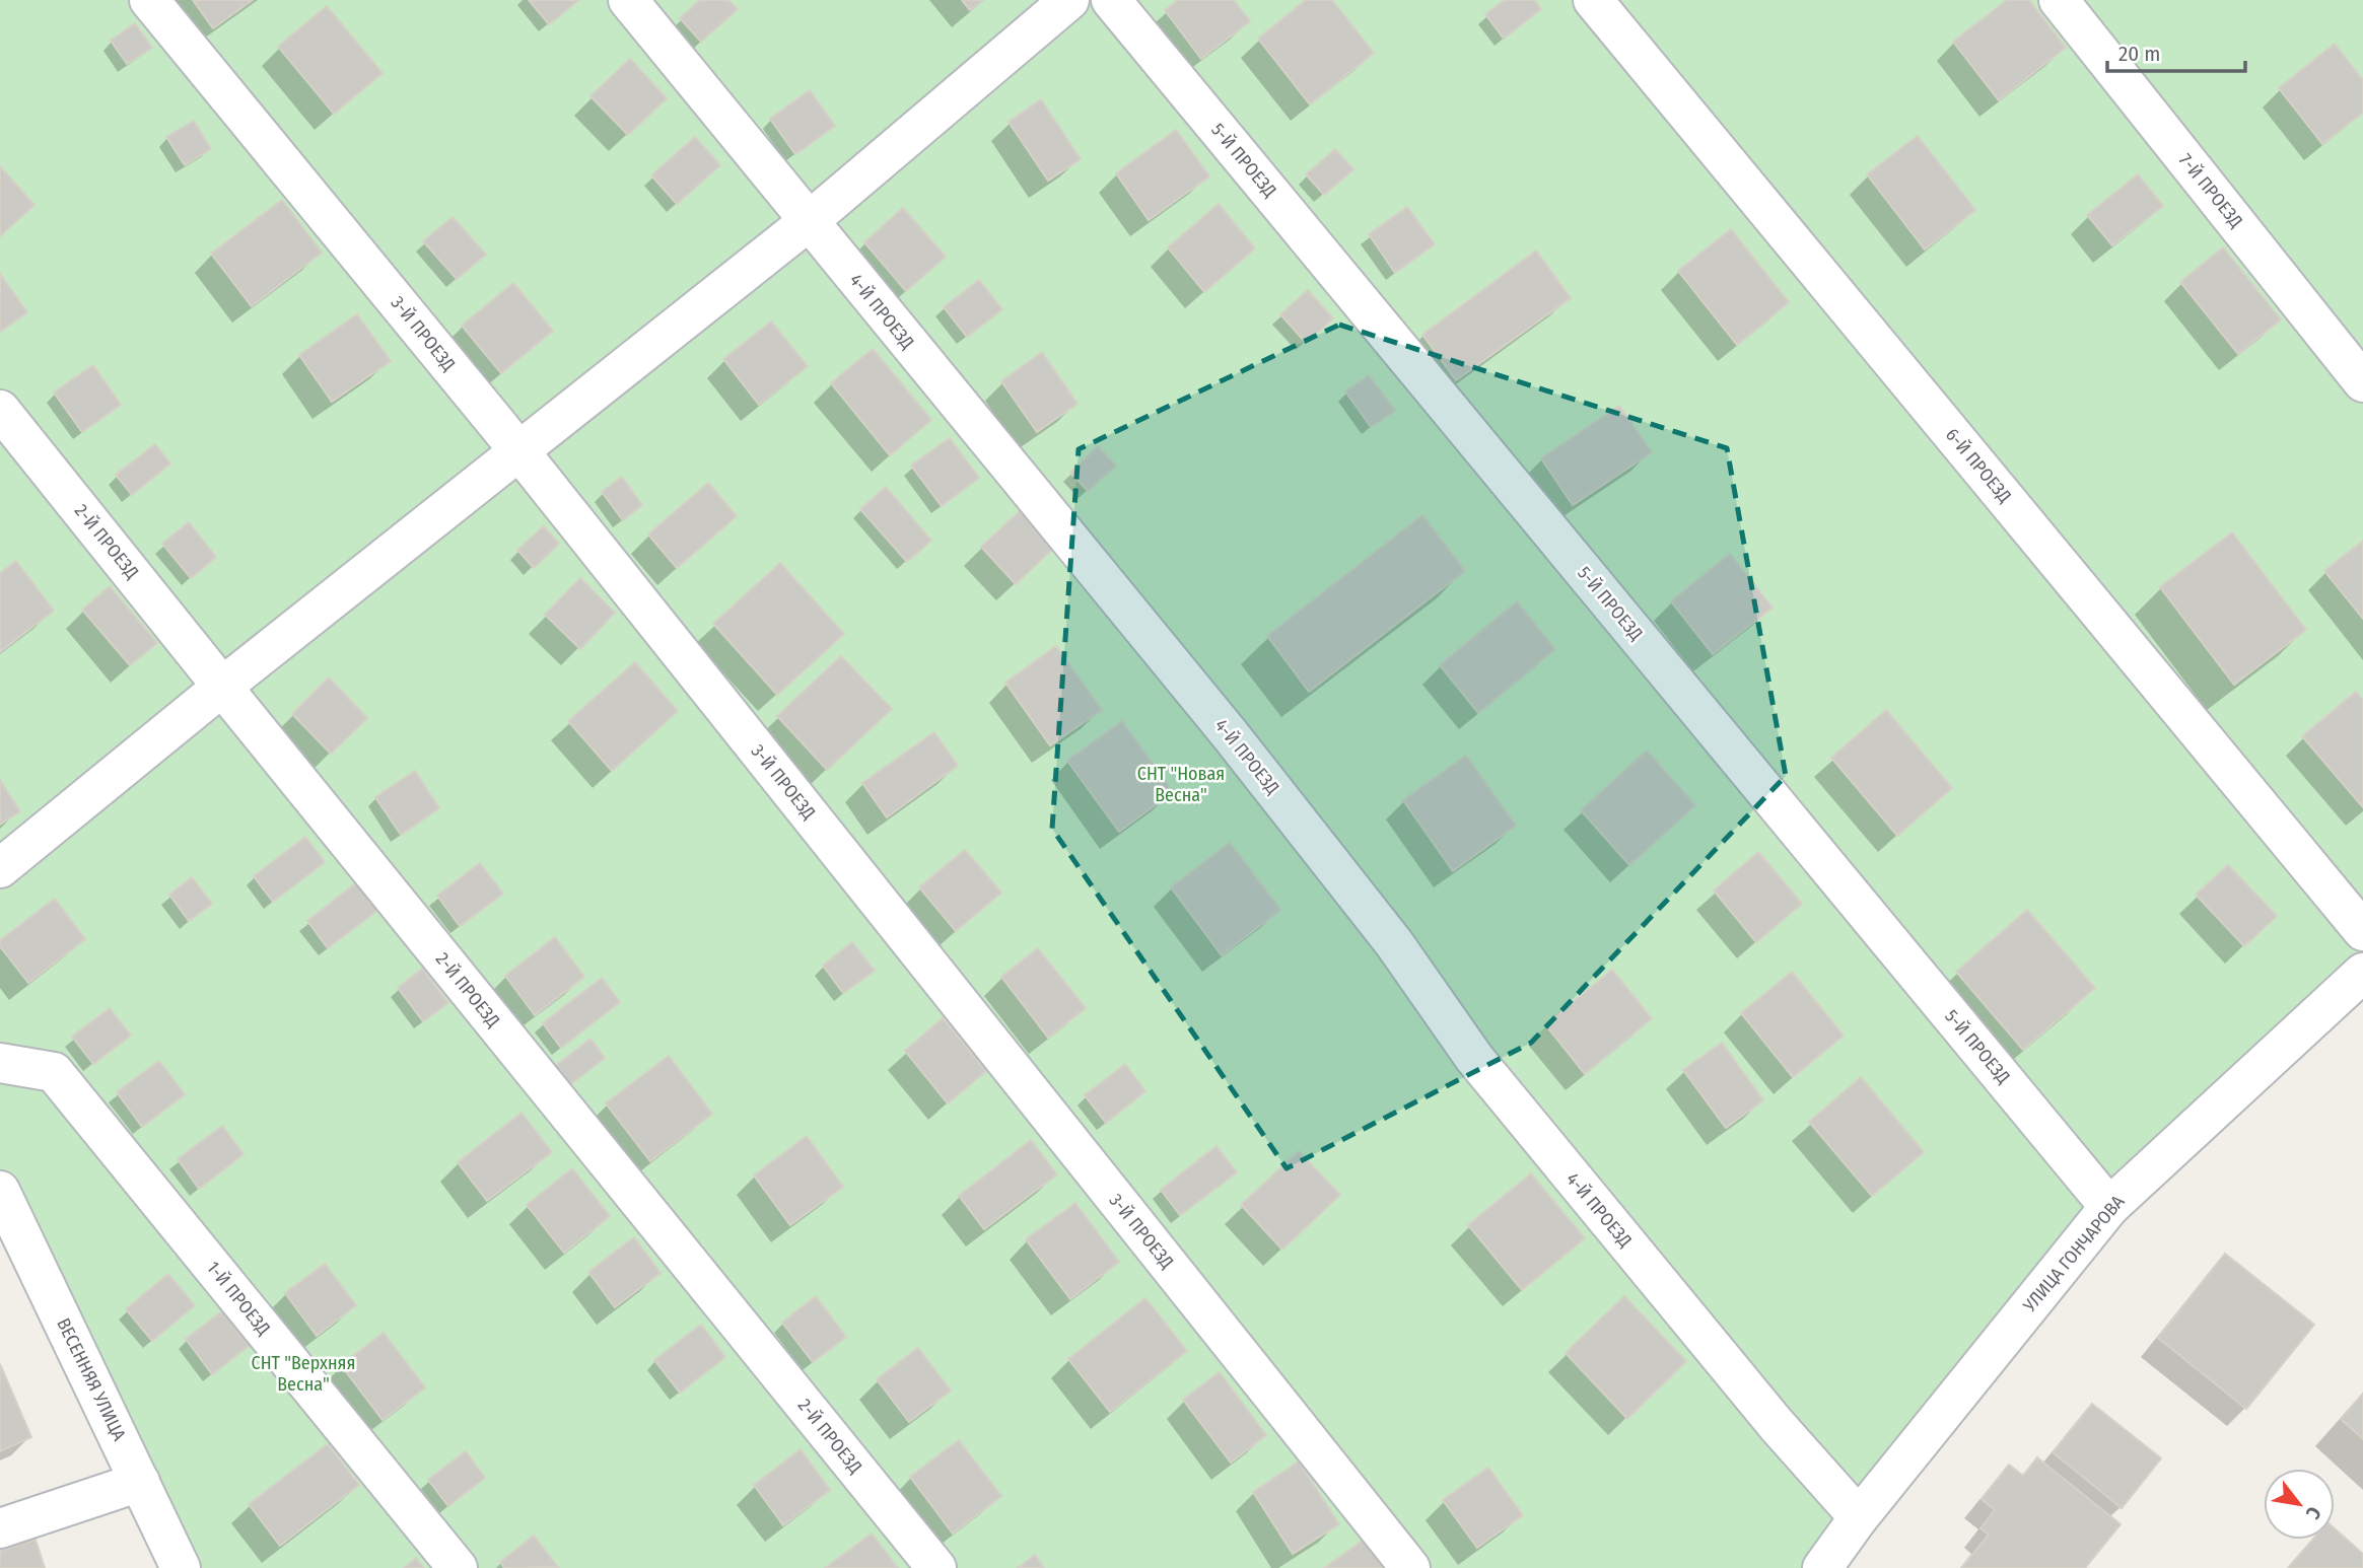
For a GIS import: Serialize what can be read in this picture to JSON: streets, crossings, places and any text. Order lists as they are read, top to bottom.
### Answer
{
  "streets": {
    "street": [
      "5-Й ПРОЕЗД",
      "7-Й ПРОЕЗД",
      "4-Й ПРОЕЗД",
      "3-Й ПРОЕЗД",
      "6-Й ПРОЕЗД",
      "2-Й ПРОЕЗД",
      "УЛИЦА ГОНЧАРОВА",
      "1-Й ПРОЕЗД",
      "ВЕСЕННЯЯ УЛИЦА"
    ]
  },
  "crossings": [
    ["5-Й ПРОЕЗД", "УЛИЦА ГОНЧАРОВА"],
    ["4-Й ПРОЕЗД", "УЛИЦА ГОНЧАРОВА"]
  ],
  "parks": ["СНТ \"Новая Весна\"", "СНТ \"Верхняя Весна\""],
  "scale_bar": "20 m",
  "north": "bottom right"
}
